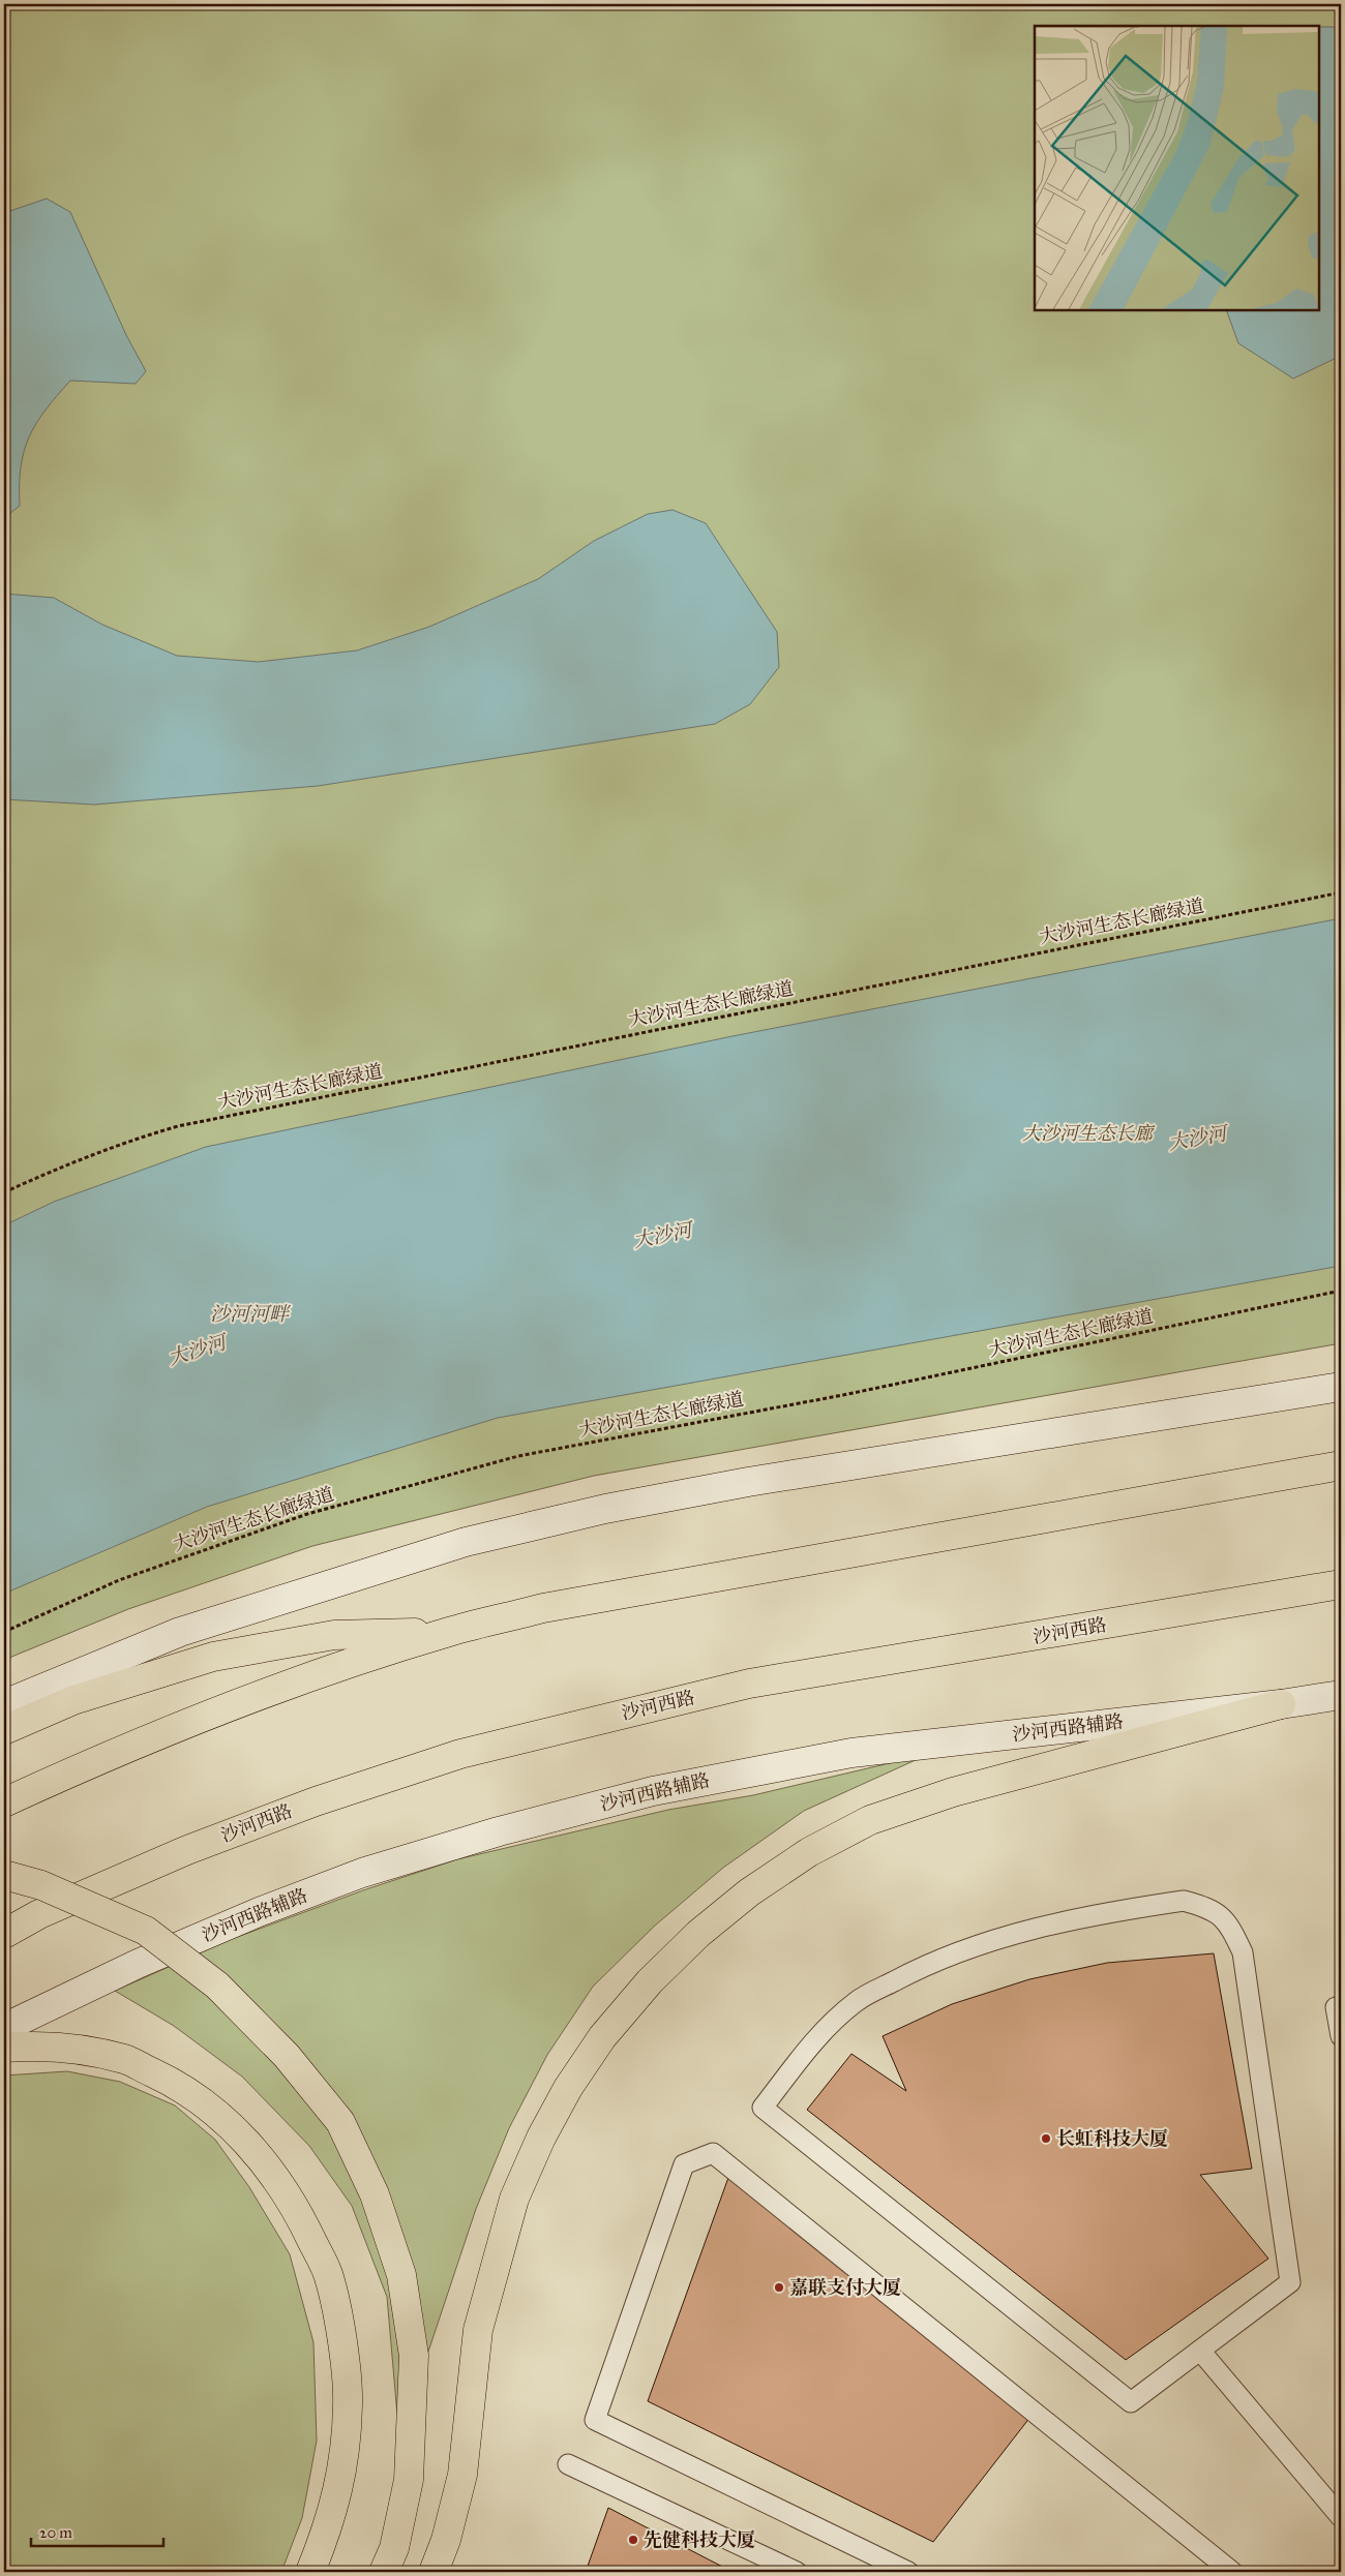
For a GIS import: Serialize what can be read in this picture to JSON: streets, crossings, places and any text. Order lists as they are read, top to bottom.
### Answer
{
  "streets": {
    "main road": ["沙河西路", "沙河西路辅路"],
    "path": ["大沙河生态长廊绿道"]
  },
  "water": ["大沙河", "沙河河畔"],
  "parks": ["大沙河生态长廊"],
  "places": ["长虹科技大厦", "嘉联支付大厦", "先健科技大厦"],
  "scale_bar": "20 m"
}
